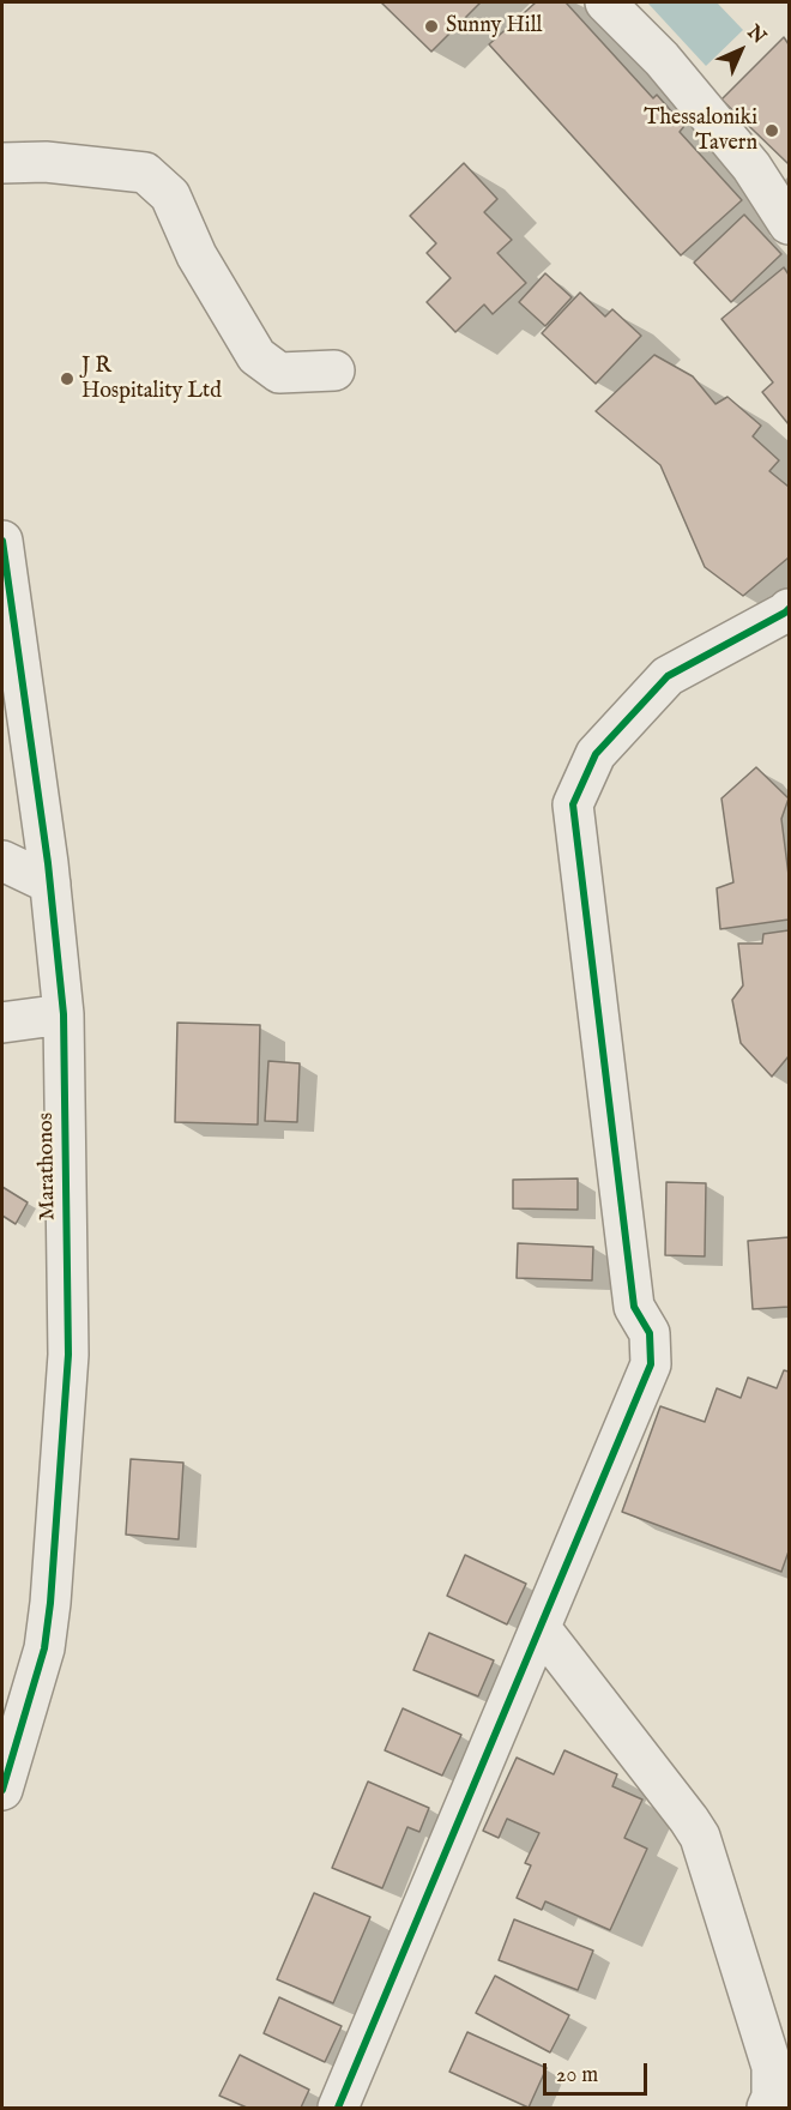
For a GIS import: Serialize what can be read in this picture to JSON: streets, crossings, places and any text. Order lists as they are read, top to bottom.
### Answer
{
  "streets": {
    "street": ["Marathonos"]
  },
  "places": ["Sunny Hill", "Thessaloniki Tavern", "J R Hospitality Ltd"],
  "scale_bar": "20 m",
  "north": "top right"
}
